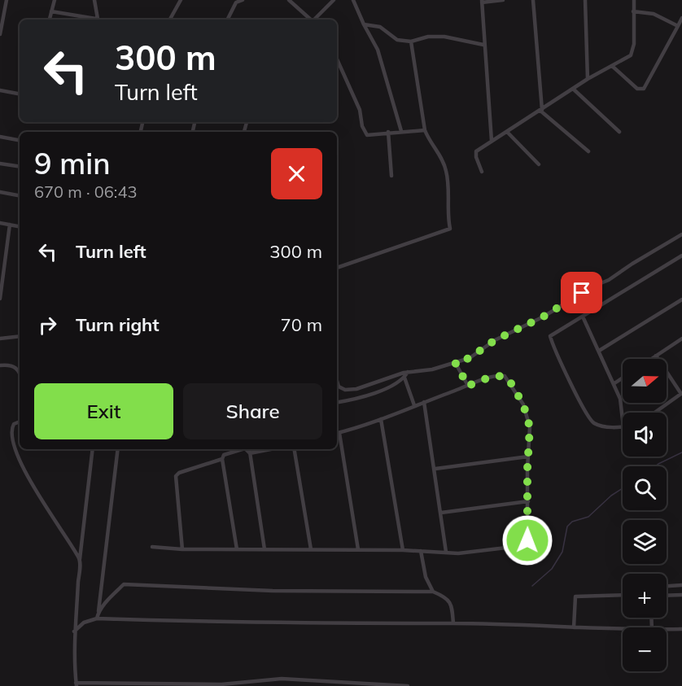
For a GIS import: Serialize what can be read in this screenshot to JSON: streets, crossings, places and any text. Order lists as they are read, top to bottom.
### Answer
{
  "north": "right",
  "page": {
    "turn": ["300 m", "Turn left"],
    "heading": ["9 min", "670 m · 06:43"],
    "list": [
      {
        "name": "Turn left",
        "value": "300 m"
      },
      {
        "name": "Turn right",
        "value": "70 m"
      }
    ],
    "map_buttons": ["+", "−"],
    "buttons": ["Exit", "Share"]
  }
}
